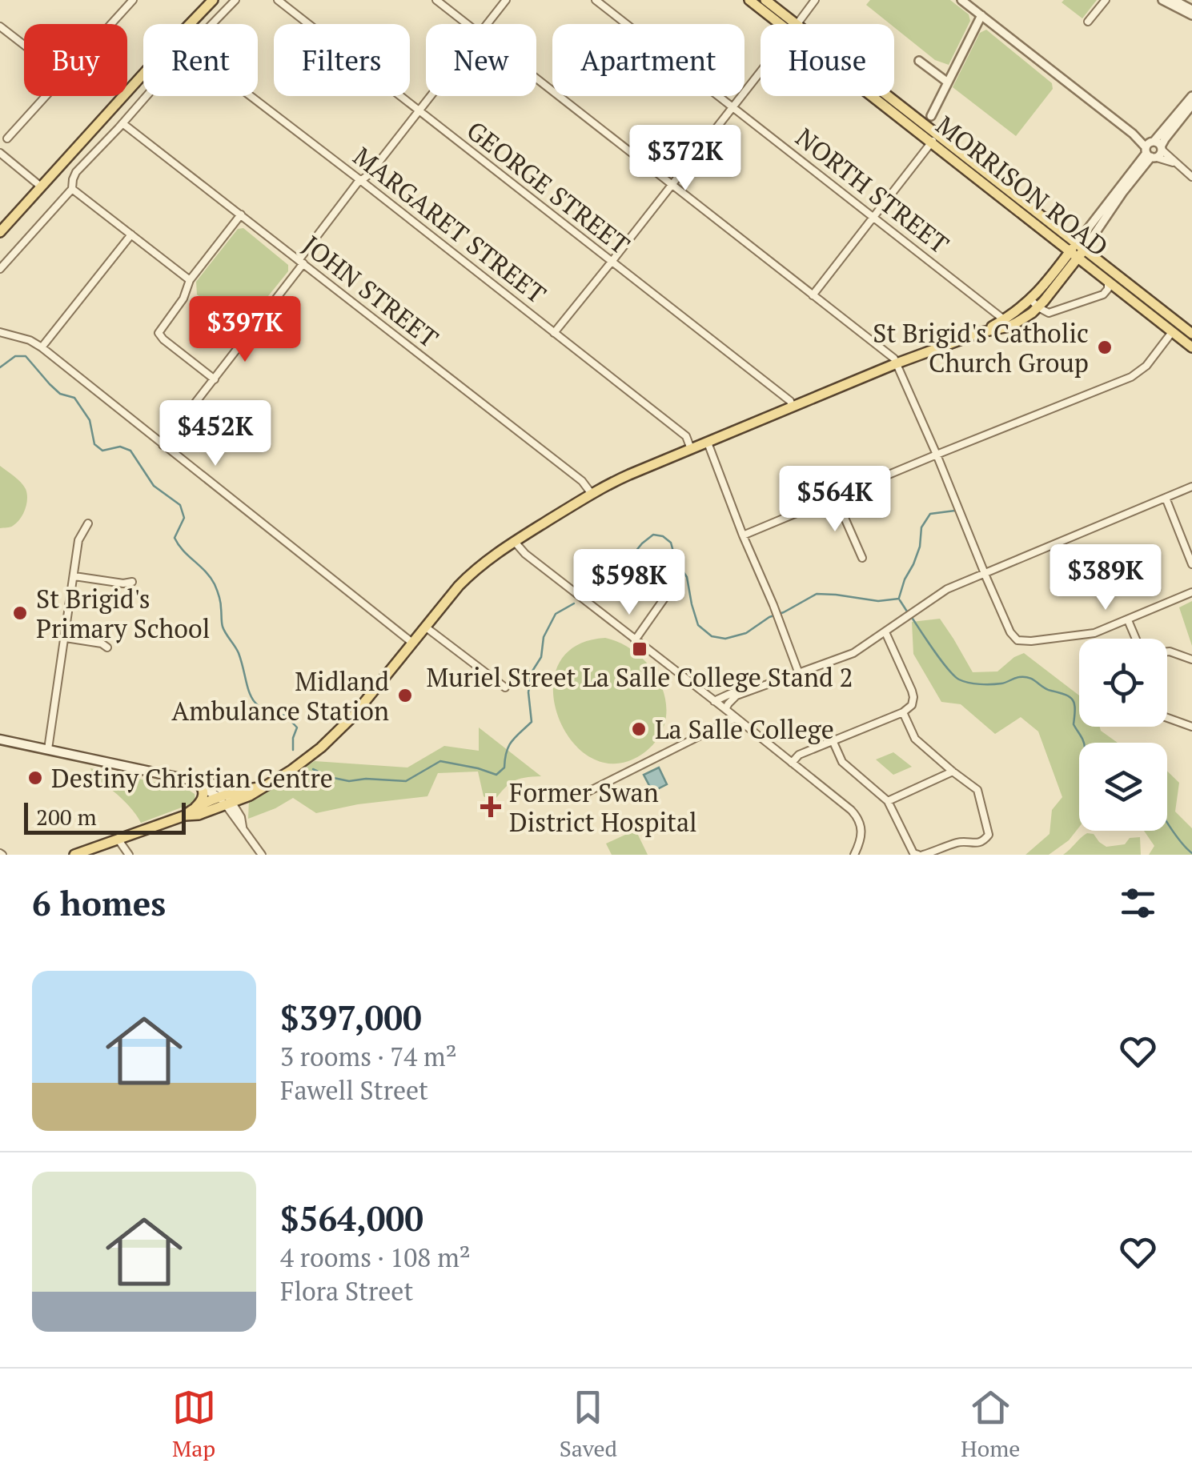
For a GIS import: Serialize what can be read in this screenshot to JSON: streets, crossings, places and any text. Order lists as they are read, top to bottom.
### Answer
{
  "streets": {
    "main road": ["MORRISON ROAD"],
    "street": [
      "GEORGE STREET",
      "NORTH STREET",
      "MARGARET STREET",
      "JOHN STREET"
    ]
  },
  "places": {
    "other": [
      "St Brigid's Catholic Church Group",
      "St Brigid's Primary School",
      "Midland Ambulance Station",
      "La Salle College",
      "Destiny Christian Centre"
    ],
    "transit": ["Muriel Street La Salle College Stand 2"],
    "health": ["Former Swan District Hospital"]
  },
  "scale_bar": "200 m",
  "page": {
    "chip": [
      "Buy",
      "Rent",
      "Filters",
      "New",
      "Apartment",
      "House"
    ],
    "price": [
      "$372K",
      "$397K",
      "$452K",
      "$564K",
      "$389K",
      "$598K"
    ],
    "scale": "200 m",
    "heading": "6 homes",
    "list": [
      {
        "name": "$397,000",
        "note": "3 rooms · 74 m² · Fawell Street"
      },
      {
        "name": "$564,000",
        "note": "4 rooms · 108 m² · Flora Street"
      }
    ],
    "tabs": ["Map", "Saved", "Home"]
  }
}
